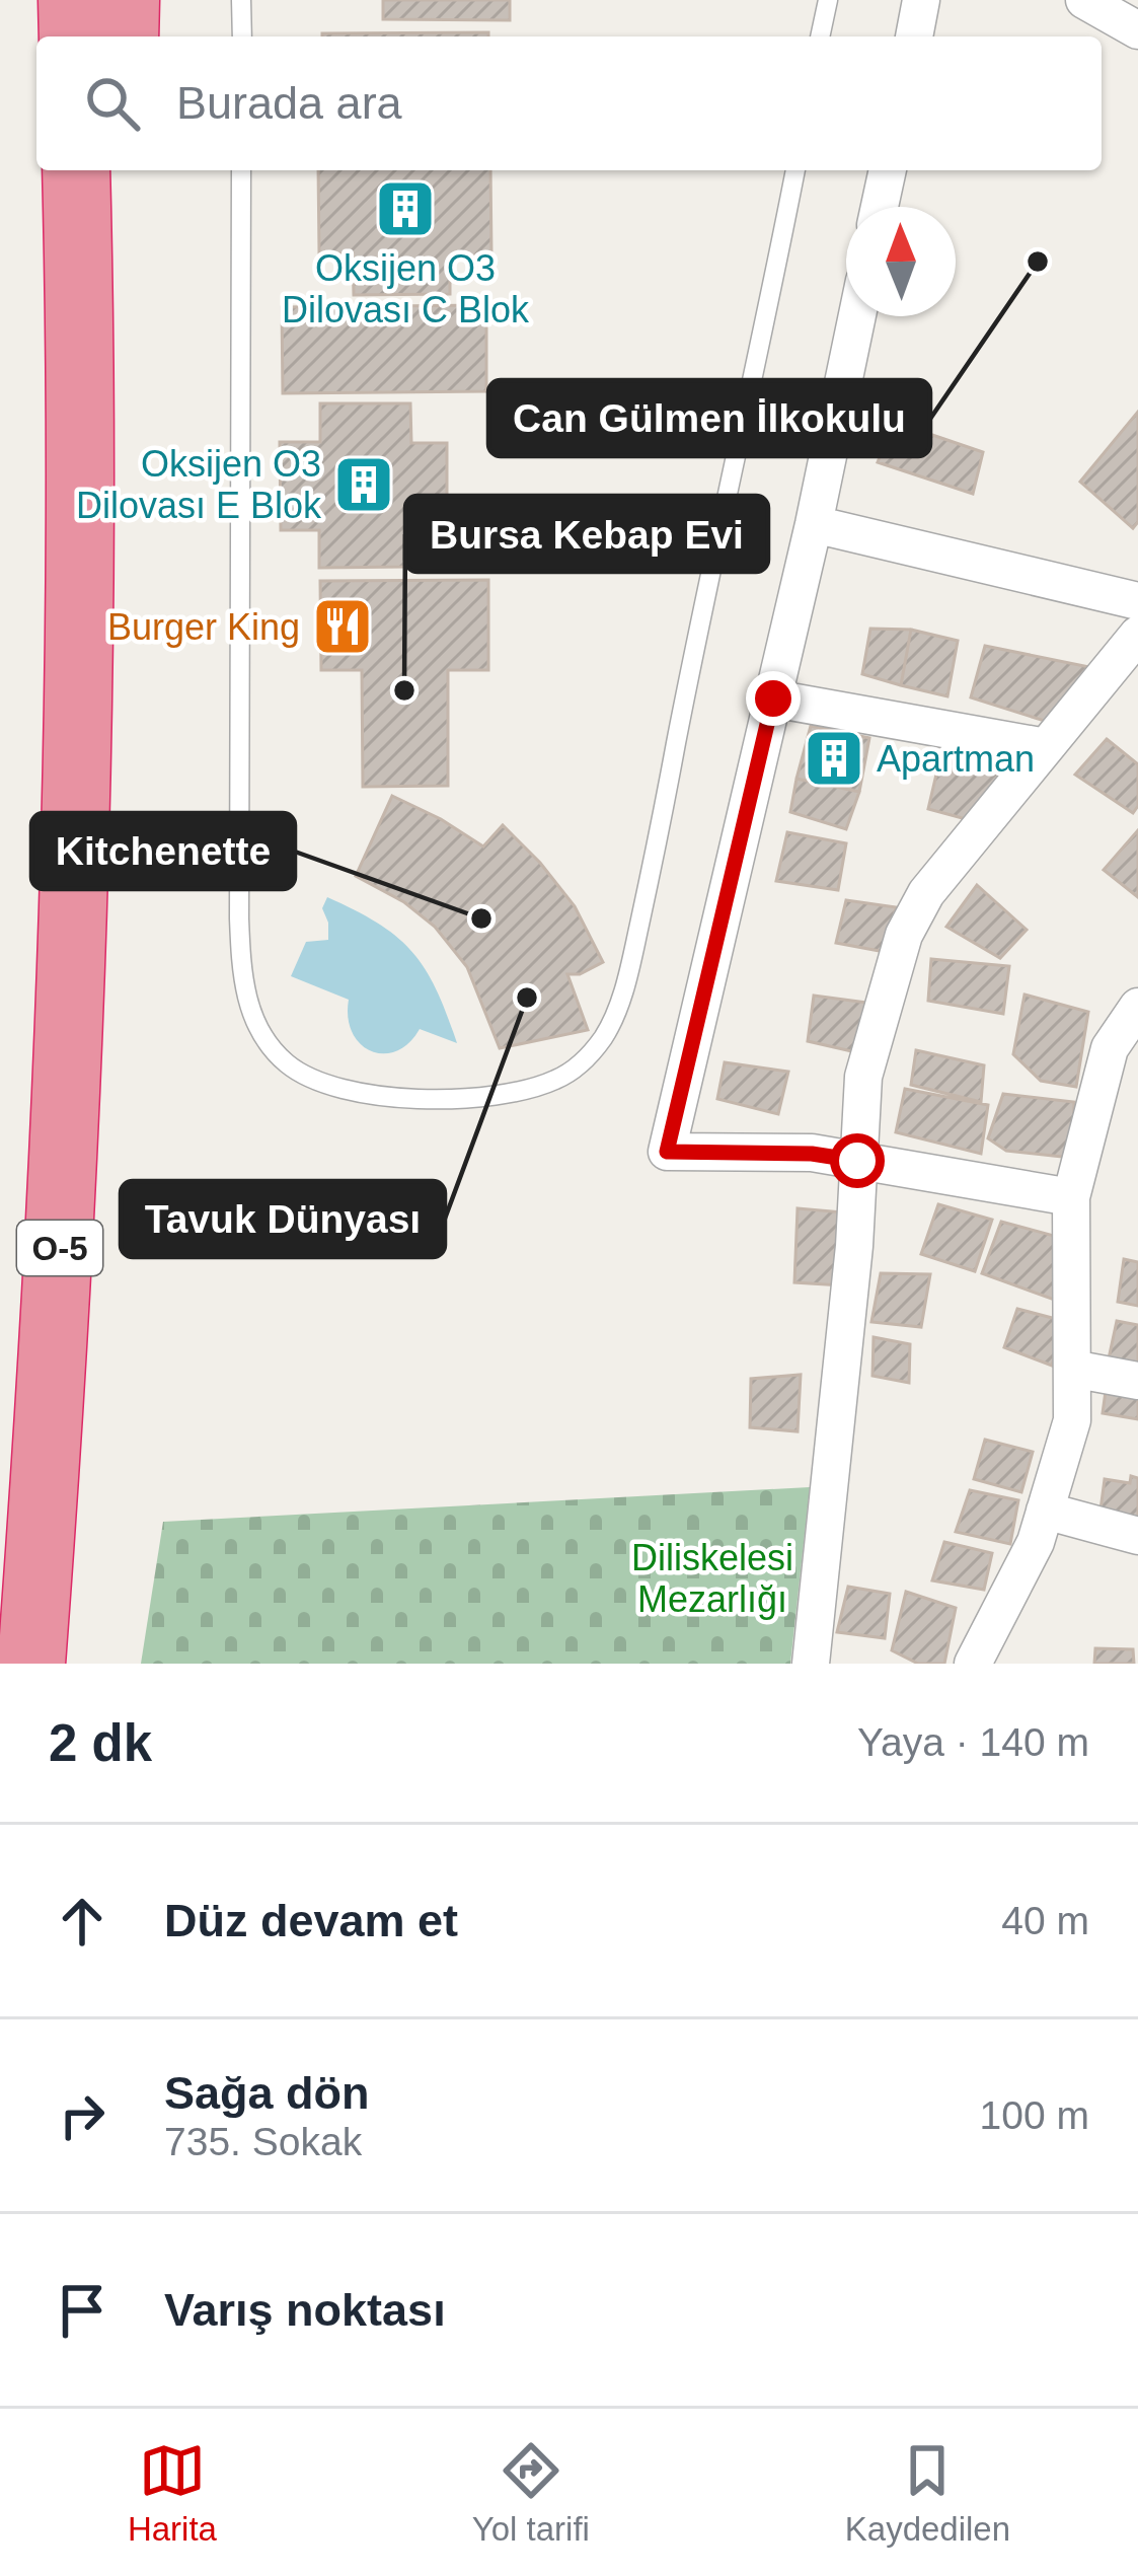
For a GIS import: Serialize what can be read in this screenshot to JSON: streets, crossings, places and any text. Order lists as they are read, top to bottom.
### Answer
{
  "streets": {
    "highway": ["O-5"]
  },
  "parks": ["Diliskelesi Mezarlığı"],
  "places": {
    "building": ["Oksijen O3 Dilovası C Blok", "Oksijen O3 Dilovası E Blok", "Apartman"],
    "other": [
      "Can Gülmen İlkokulu",
      "Bursa Kebap Evi",
      "Kitchenette",
      "Tavuk Dünyası"
    ],
    "restaurant": ["Burger King"]
  },
  "north": "top",
  "page": {
    "search": "Burada ara",
    "heading": ["2 dk", "Yaya · 140 m"],
    "list": [
      ["Düz devam et", "40 m"],
      ["Sağa dön", "735. Sokak", "100 m"],
      "Varış noktası"
    ],
    "nav": ["Harita", "Yol tarifi", "Kaydedilen"]
  }
}
